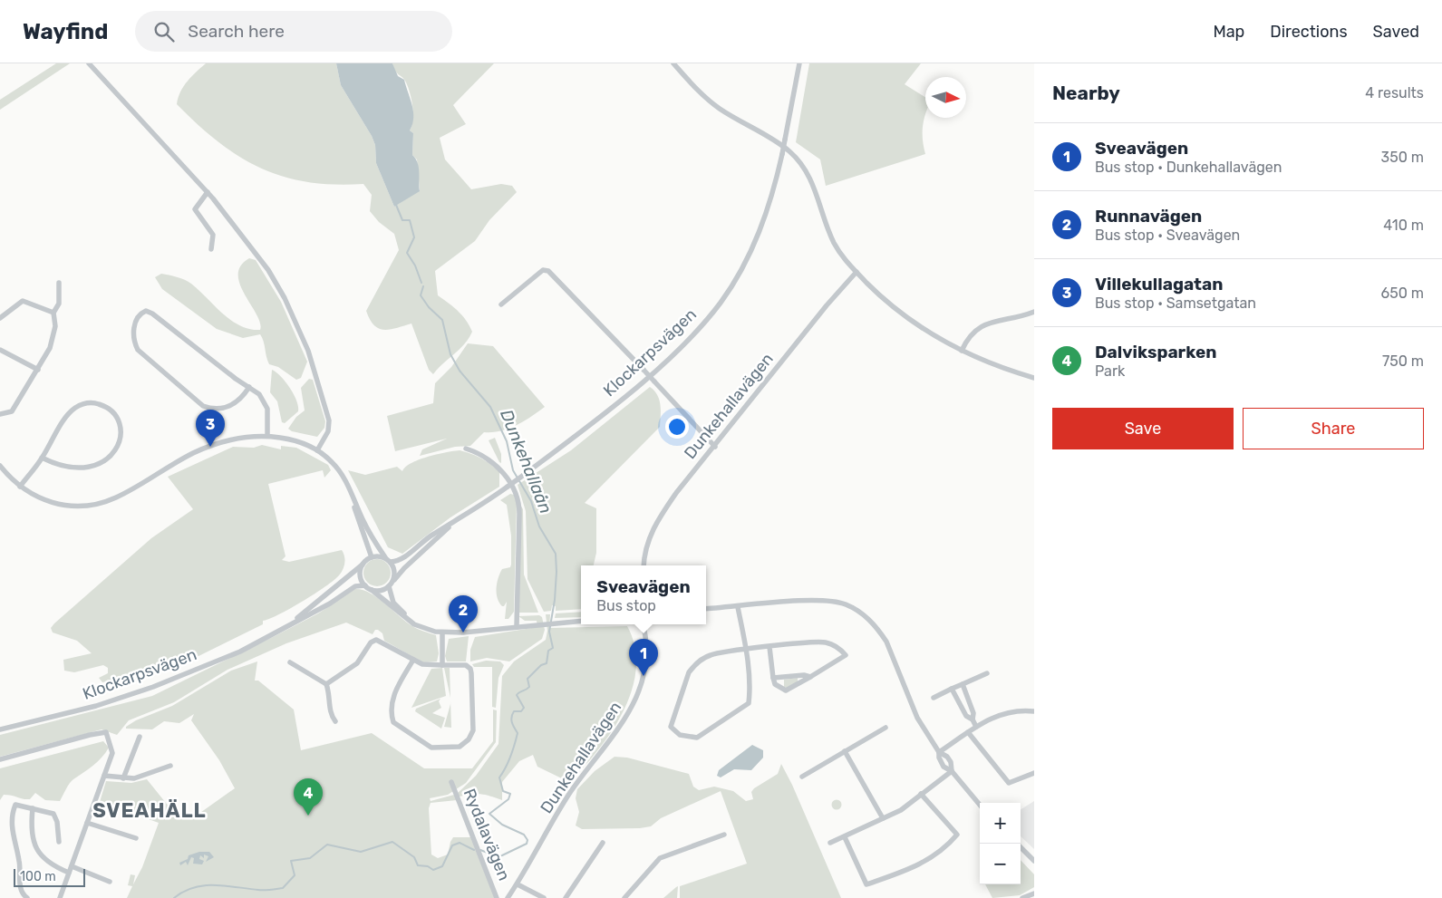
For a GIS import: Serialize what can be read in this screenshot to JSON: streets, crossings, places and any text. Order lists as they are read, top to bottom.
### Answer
{
  "streets": {
    "street": ["Klockarpsvägen", "Dunkehallavägen", "Rydalavägen"]
  },
  "districts": ["SVEAHÄLL"],
  "water": ["Dunkehallaån"],
  "scale_bar": "100 m",
  "north": "right",
  "page": {
    "header": "Wayfind",
    "search": "Search here",
    "nav": ["Map", "Directions", "Saved"],
    "heading": ["Nearby", "4 results"],
    "list": [
      {
        "mark": "1",
        "name": "Sveavägen",
        "note": "Bus stop · Dunkehallavägen",
        "value": "350 m"
      },
      {
        "mark": "2",
        "name": "Runnavägen",
        "note": "Bus stop · Sveavägen",
        "value": "410 m"
      },
      {
        "mark": "3",
        "name": "Villekullagatan",
        "note": "Bus stop · Samsetgatan",
        "value": "650 m"
      },
      {
        "mark": "4",
        "name": "Dalviksparken",
        "note": "Park",
        "value": "750 m"
      }
    ],
    "buttons": ["Save", "Share"],
    "pins": [
      "3",
      "2",
      "1",
      "4"
    ],
    "popup": ["Sveavägen", "Bus stop"],
    "map_buttons": ["+", "−"],
    "scale": "100 m"
  }
}
